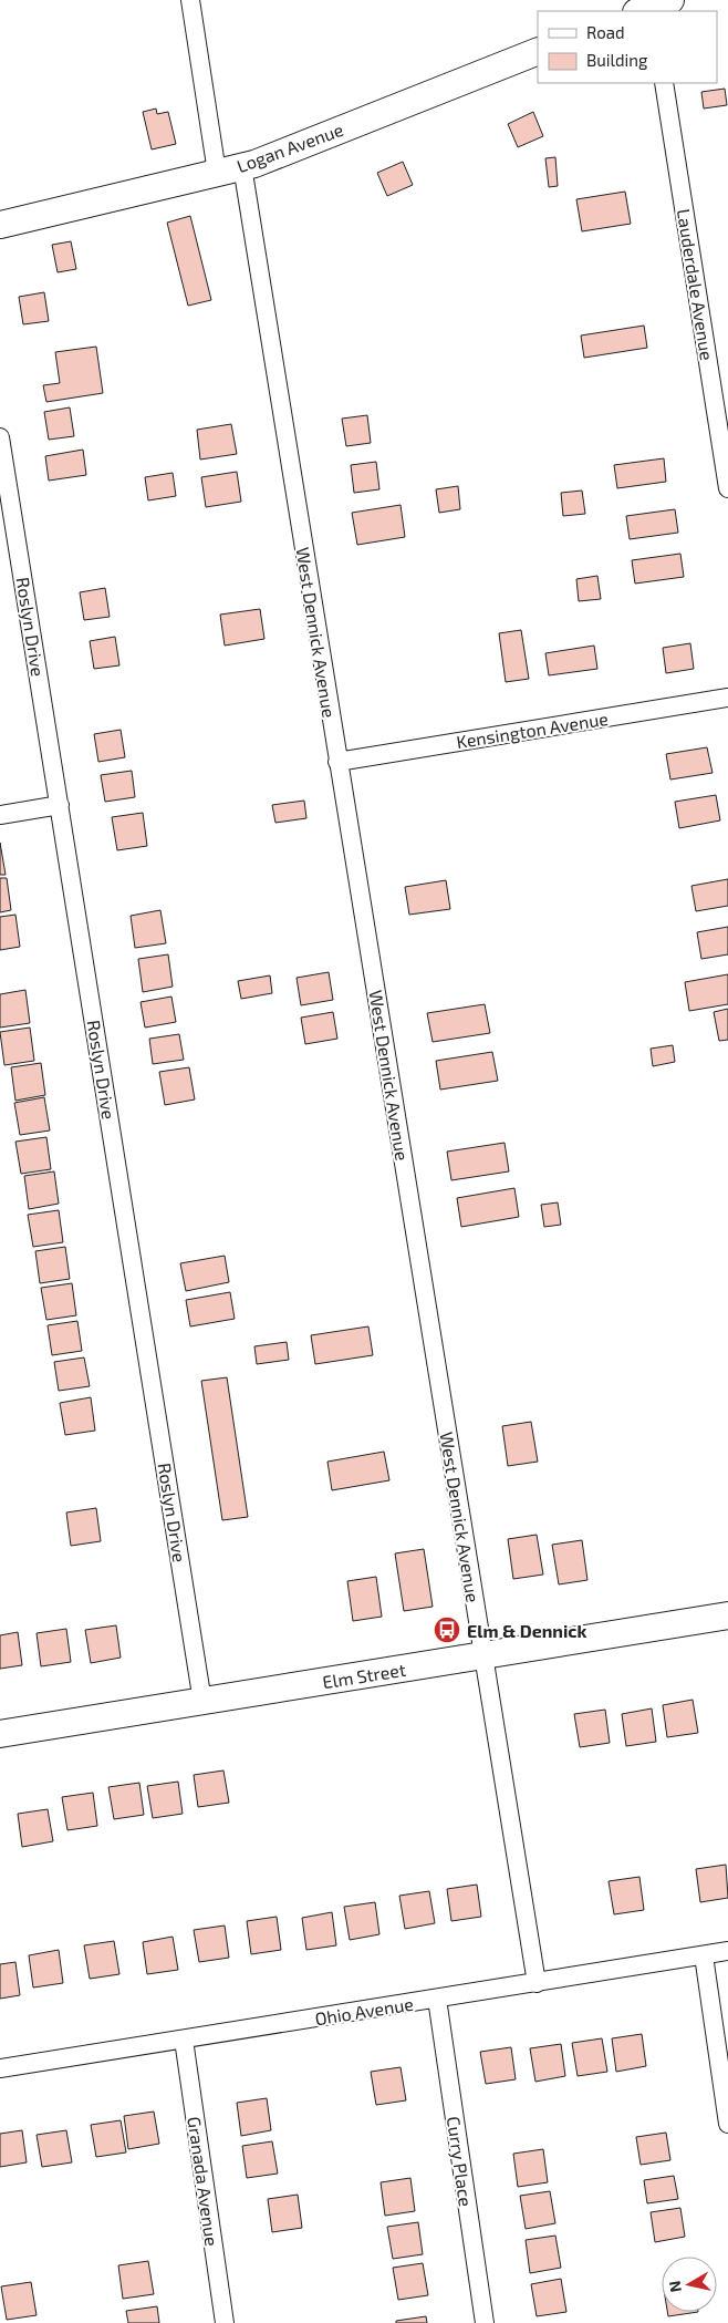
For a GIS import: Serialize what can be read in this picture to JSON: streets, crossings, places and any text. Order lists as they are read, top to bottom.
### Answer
{
  "streets": {
    "street": [
      "Logan Avenue",
      "Lauderdale Avenue",
      "Roslyn Drive",
      "West Dennick Avenue",
      "Kensington Avenue",
      "Elm Street",
      "Ohio Avenue",
      "Curry Place",
      "Granada Avenue"
    ]
  },
  "crossings": [
    ["Logan Avenue", "West Dennick Avenue"],
    ["Roslyn Drive", "Elm Street"],
    ["West Dennick Avenue", "Kensington Avenue"],
    ["West Dennick Avenue", "Elm Street"],
    ["West Dennick Avenue", "Ohio Avenue"],
    ["Ohio Avenue", "Curry Place"],
    ["Ohio Avenue", "Granada Avenue"]
  ],
  "places": {
    "bus stop": ["Elm & Dennick"]
  },
  "legend": ["Road", "Building"],
  "north": "left"
}
